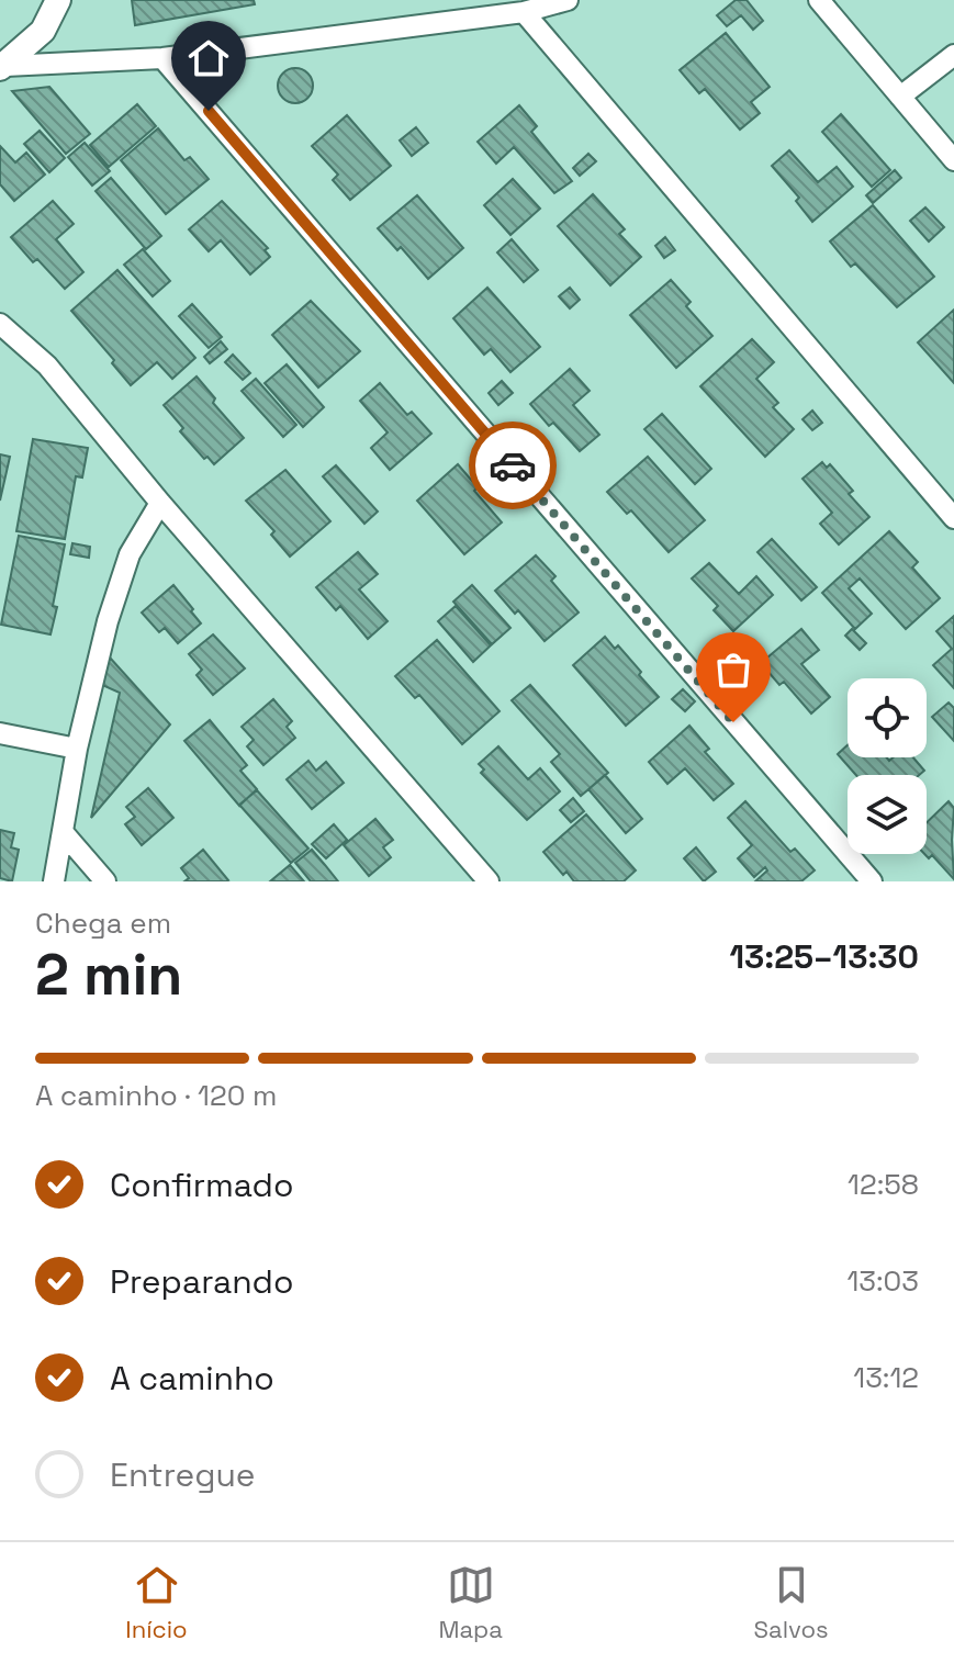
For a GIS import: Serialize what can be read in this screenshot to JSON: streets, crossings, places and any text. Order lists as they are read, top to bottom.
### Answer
{
  "page": {
    "heading": ["2 min", "Chega em", "13:25–13:30"],
    "bar": "A caminho · 120 m",
    "list": [
      ["Confirmado", "12:58"],
      ["Preparando", "13:03"],
      ["A caminho", "13:12"],
      "Entregue"
    ],
    "tabs": ["Início", "Mapa", "Salvos"]
  }
}
